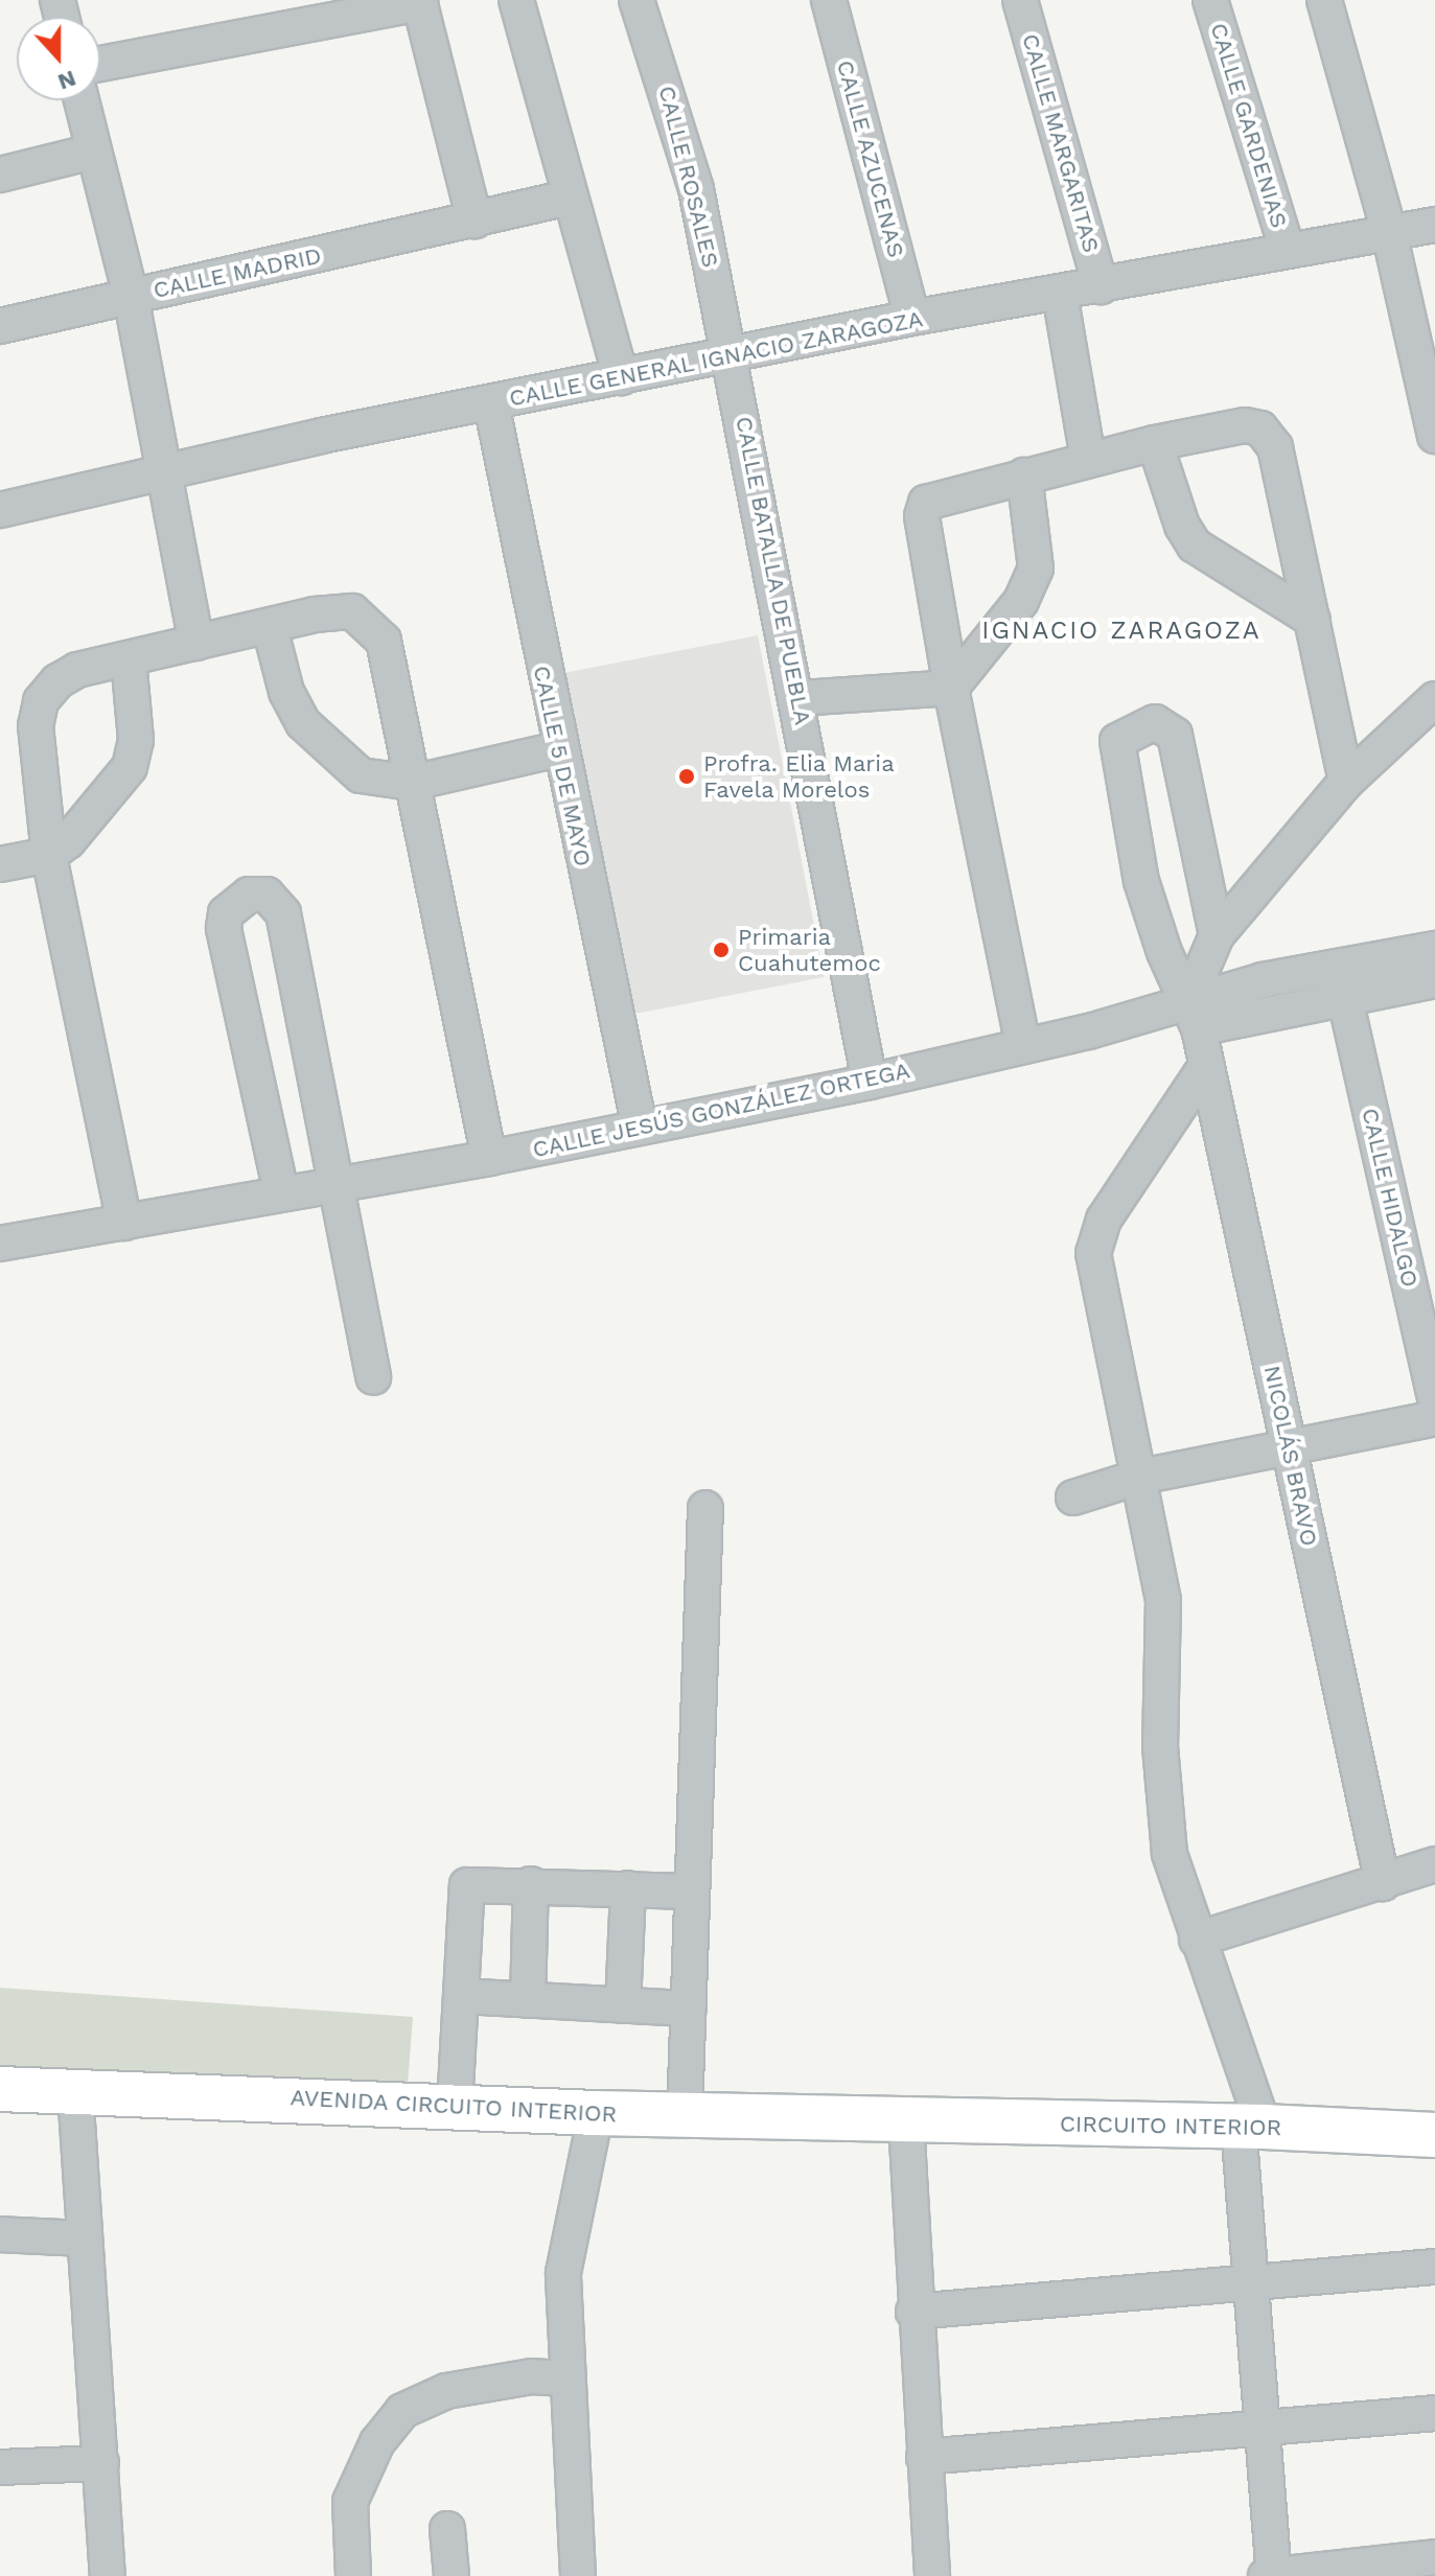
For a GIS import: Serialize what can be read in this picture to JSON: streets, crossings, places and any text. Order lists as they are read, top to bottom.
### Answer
{
  "streets": {
    "main road": ["AVENIDA CIRCUITO INTERIOR", "CIRCUITO INTERIOR"],
    "street": [
      "CALLE GARDENIAS",
      "CALLE MARGARITAS",
      "CALLE AZUCENAS",
      "CALLE ROSALES",
      "CALLE MADRID",
      "CALLE GENERAL IGNACIO ZARAGOZA",
      "CALLE BATALLA DE PUEBLA",
      "CALLE 5 DE MAYO",
      "CALLE JESÚS GONZÁLEZ ORTEGA",
      "CALLE HIDALGO",
      "NICOLÁS BRAVO"
    ]
  },
  "crossings": [
    ["CALLE GARDENIAS", "CALLE GENERAL IGNACIO ZARAGOZA"],
    ["CALLE MARGARITAS", "CALLE GENERAL IGNACIO ZARAGOZA"],
    ["CALLE AZUCENAS", "CALLE GENERAL IGNACIO ZARAGOZA"],
    ["CALLE ROSALES", "CALLE GENERAL IGNACIO ZARAGOZA"],
    ["CALLE ROSALES", "CALLE BATALLA DE PUEBLA"],
    ["CALLE GENERAL IGNACIO ZARAGOZA", "CALLE BATALLA DE PUEBLA"],
    ["CALLE GENERAL IGNACIO ZARAGOZA", "CALLE 5 DE MAYO"],
    ["CALLE BATALLA DE PUEBLA", "CALLE JESÚS GONZÁLEZ ORTEGA"],
    ["CALLE 5 DE MAYO", "CALLE JESÚS GONZÁLEZ ORTEGA"],
    ["CALLE JESÚS GONZÁLEZ ORTEGA", "CALLE HIDALGO"],
    ["CALLE JESÚS GONZÁLEZ ORTEGA", "NICOLÁS BRAVO"],
    ["AVENIDA CIRCUITO INTERIOR", "CIRCUITO INTERIOR"]
  ],
  "districts": ["IGNACIO ZARAGOZA"],
  "places": ["Profra. Elia Maria Favela Morelos", "Primaria Cuahutemoc"],
  "north": "bottom"
}
